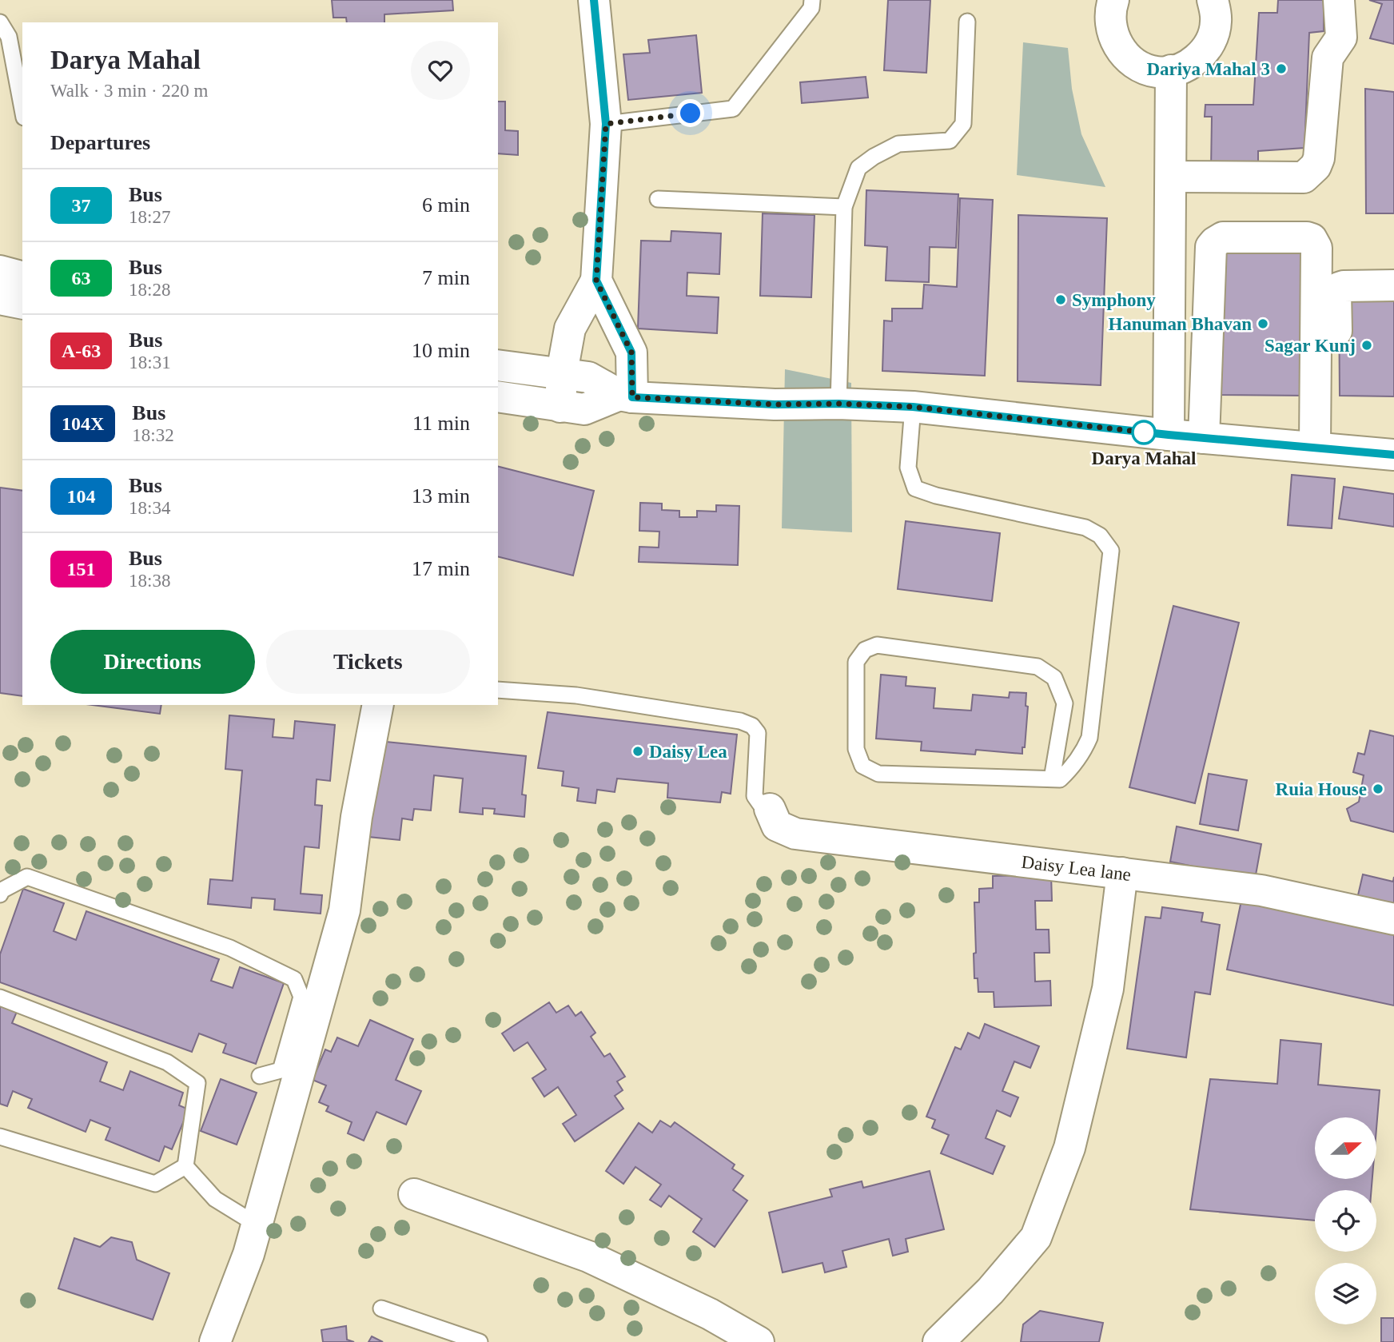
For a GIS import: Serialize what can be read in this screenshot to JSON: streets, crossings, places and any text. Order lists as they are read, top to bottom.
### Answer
{
  "streets": {
    "street": ["Daisy Lea lane"]
  },
  "places": [
    "Dariya Mahal 3",
    "Symphony",
    "Hanuman Bhavan",
    "Sagar Kunj",
    "Darya Mahal",
    "Daisy Lea",
    "Ruia House"
  ],
  "lines": ["bus line 37"],
  "north": "right",
  "page": {
    "heading": [
      ["Darya Mahal", "Walk · 3 min · 220 m"],
      "Departures"
    ],
    "list": [
      {
        "mark": "37",
        "name": "Bus",
        "note": "18:27",
        "value": "6 min"
      },
      {
        "mark": "63",
        "name": "Bus",
        "note": "18:28",
        "value": "7 min"
      },
      {
        "mark": "A-63",
        "name": "Bus",
        "note": "18:31",
        "value": "10 min"
      },
      {
        "mark": "104X",
        "name": "Bus",
        "note": "18:32",
        "value": "11 min"
      },
      {
        "mark": "104",
        "name": "Bus",
        "note": "18:34",
        "value": "13 min"
      },
      {
        "mark": "151",
        "name": "Bus",
        "note": "18:38",
        "value": "17 min"
      }
    ],
    "buttons": ["Directions", "Tickets"]
  }
}
